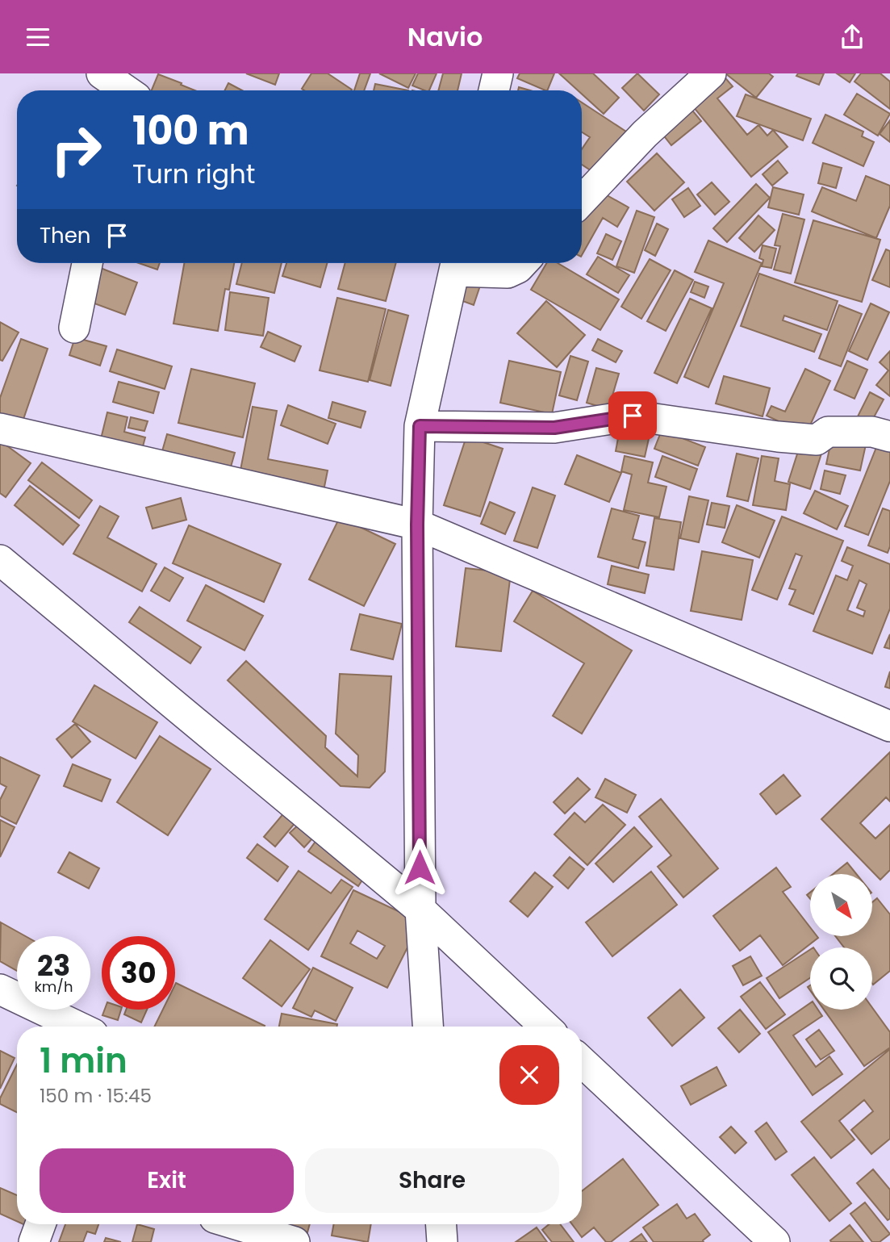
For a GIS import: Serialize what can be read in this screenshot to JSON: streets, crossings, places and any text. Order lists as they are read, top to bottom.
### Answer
{
  "north": "bottom right",
  "page": {
    "header": "Navio",
    "turn": ["100 m", "Turn right"],
    "then": "Then",
    "speed": "23 km/h",
    "limit": "30",
    "heading": ["1 min", "150 m · 15:45"],
    "buttons": ["Exit", "Share"]
  }
}
